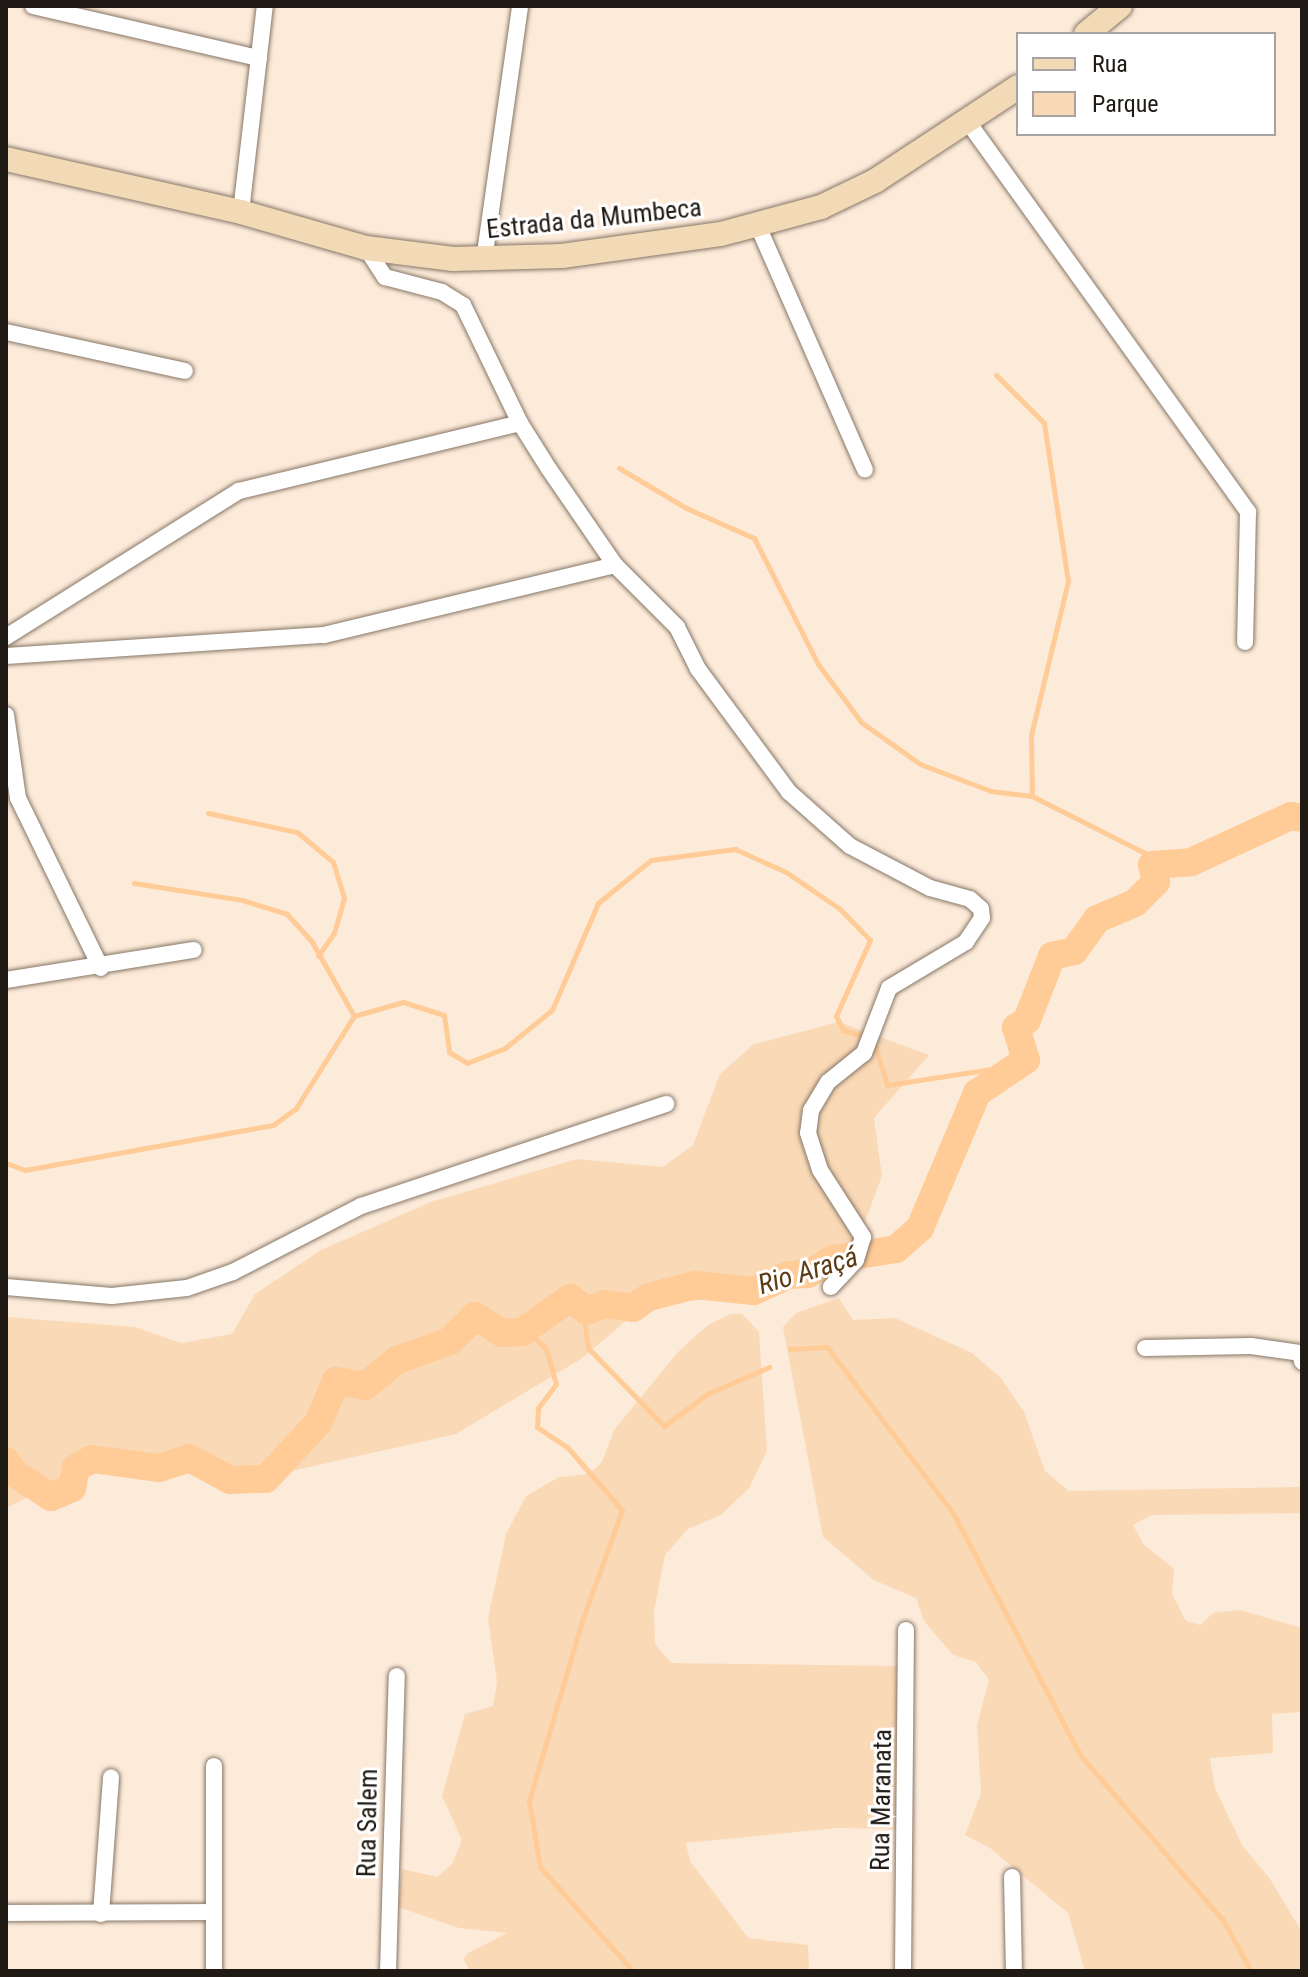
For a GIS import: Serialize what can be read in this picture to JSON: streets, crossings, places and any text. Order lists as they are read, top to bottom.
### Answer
{
  "streets": {
    "main road": ["Estrada da Mumbeca"],
    "street": ["Rua Maranata", "Rua Salem"]
  },
  "water": ["Rio Araçá"],
  "legend": ["Rua", "Parque"]
}
